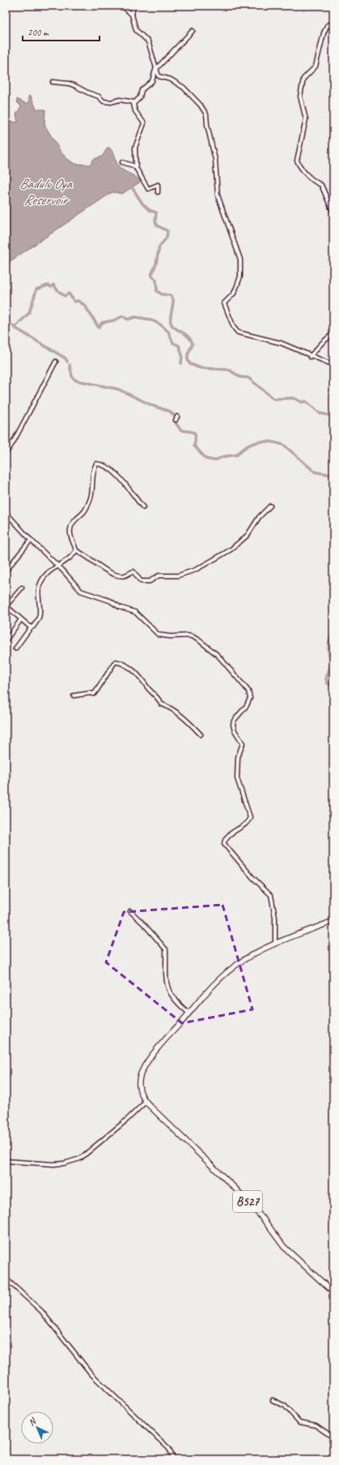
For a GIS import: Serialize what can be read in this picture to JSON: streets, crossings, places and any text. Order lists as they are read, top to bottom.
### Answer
{
  "streets": {
    "main road": ["B527"]
  },
  "water": ["Badulu Oya Reservoir"],
  "scale_bar": "200 m",
  "north": "top left"
}
